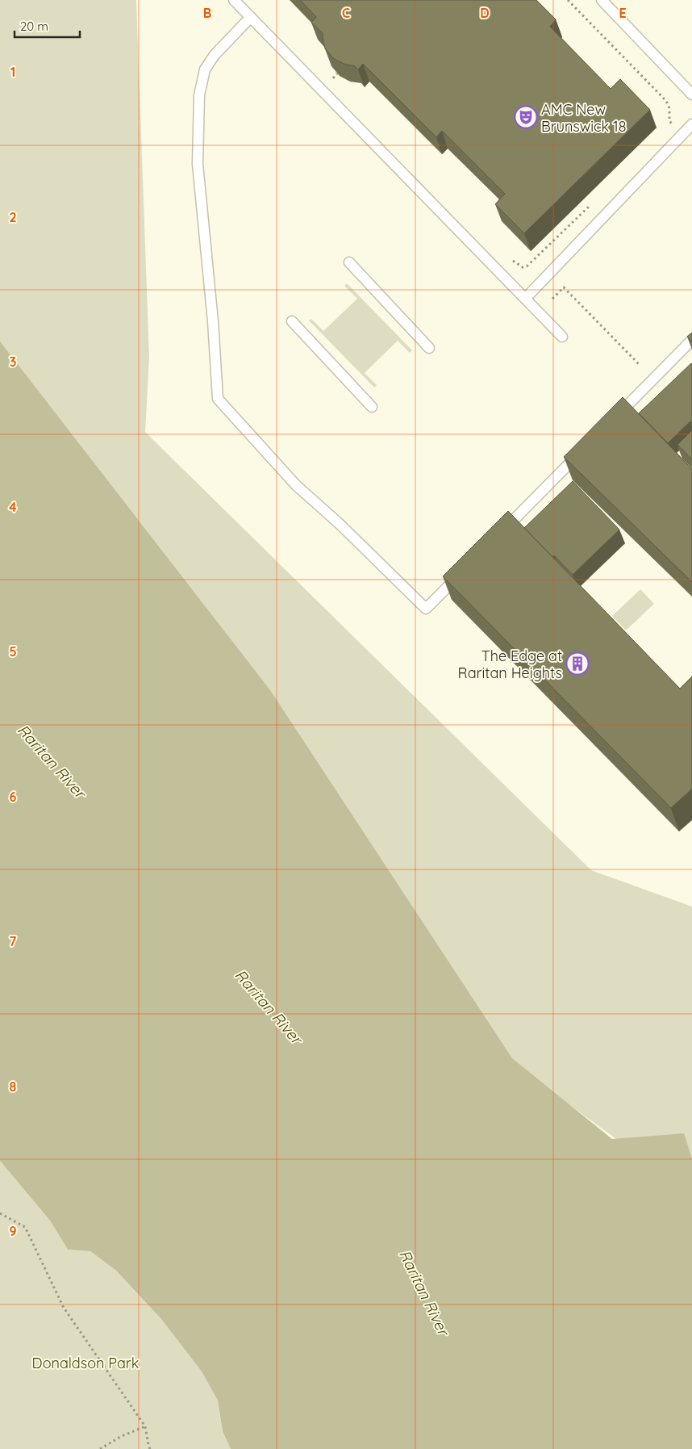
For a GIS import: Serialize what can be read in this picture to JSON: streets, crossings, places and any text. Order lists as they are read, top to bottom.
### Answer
{
  "water": ["Raritan River"],
  "parks": ["Donaldson Park"],
  "places": {
    "theatre": ["AMC New Brunswick 18"],
    "building": ["The Edge at Raritan Heights"]
  },
  "scale_bar": "20 m",
  "grid": {
    "columns": [
      "B",
      "C",
      "D",
      "E"
    ],
    "rows": [
      "1",
      "2",
      "3",
      "4",
      "5",
      "6",
      "7",
      "8",
      "9"
    ]
  }
}
